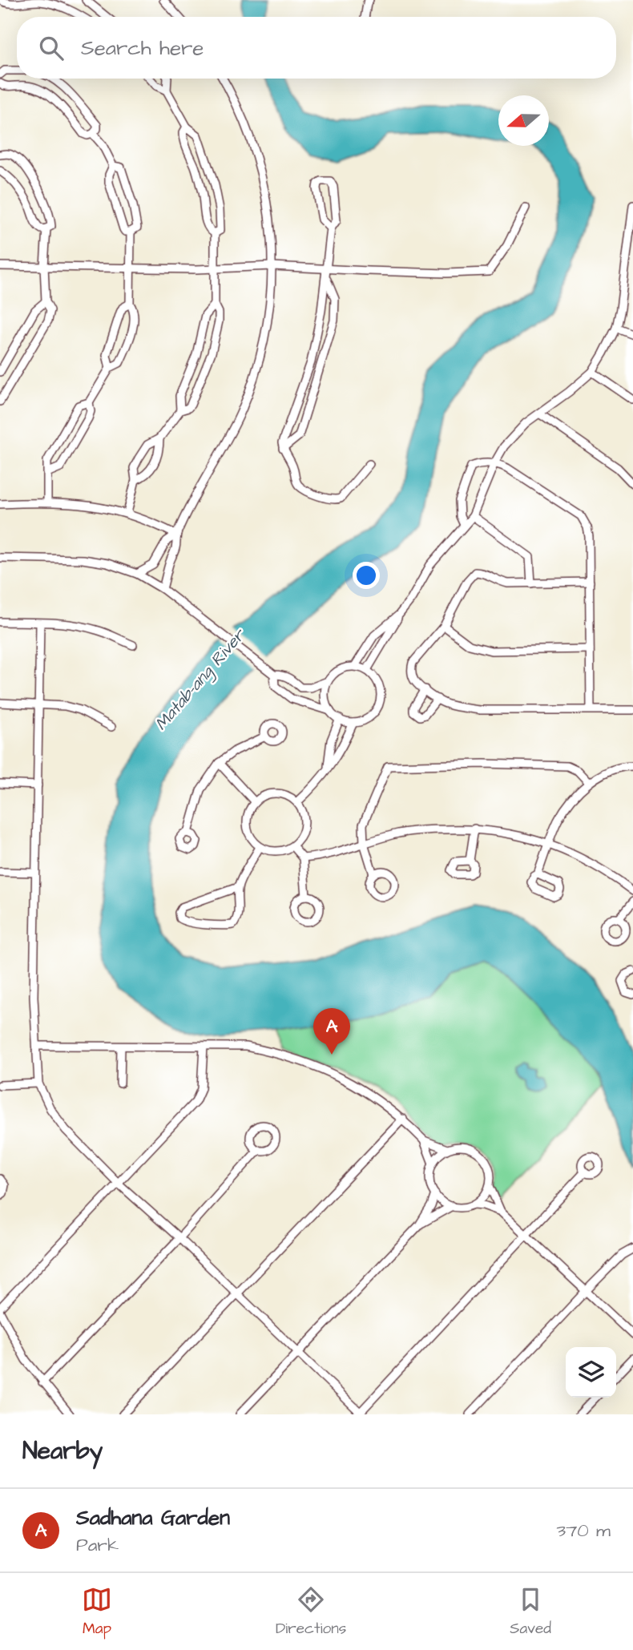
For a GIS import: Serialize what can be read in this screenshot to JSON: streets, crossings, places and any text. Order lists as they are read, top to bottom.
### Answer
{
  "water": ["Matab-ang River"],
  "north": "left",
  "page": {
    "search": "Search here",
    "pins": "A",
    "heading": "Nearby",
    "list": [
      {
        "mark": "A",
        "name": "Sadhana Garden",
        "note": "Park",
        "value": "370 m"
      }
    ],
    "nav": ["Map", "Directions", "Saved"]
  }
}
